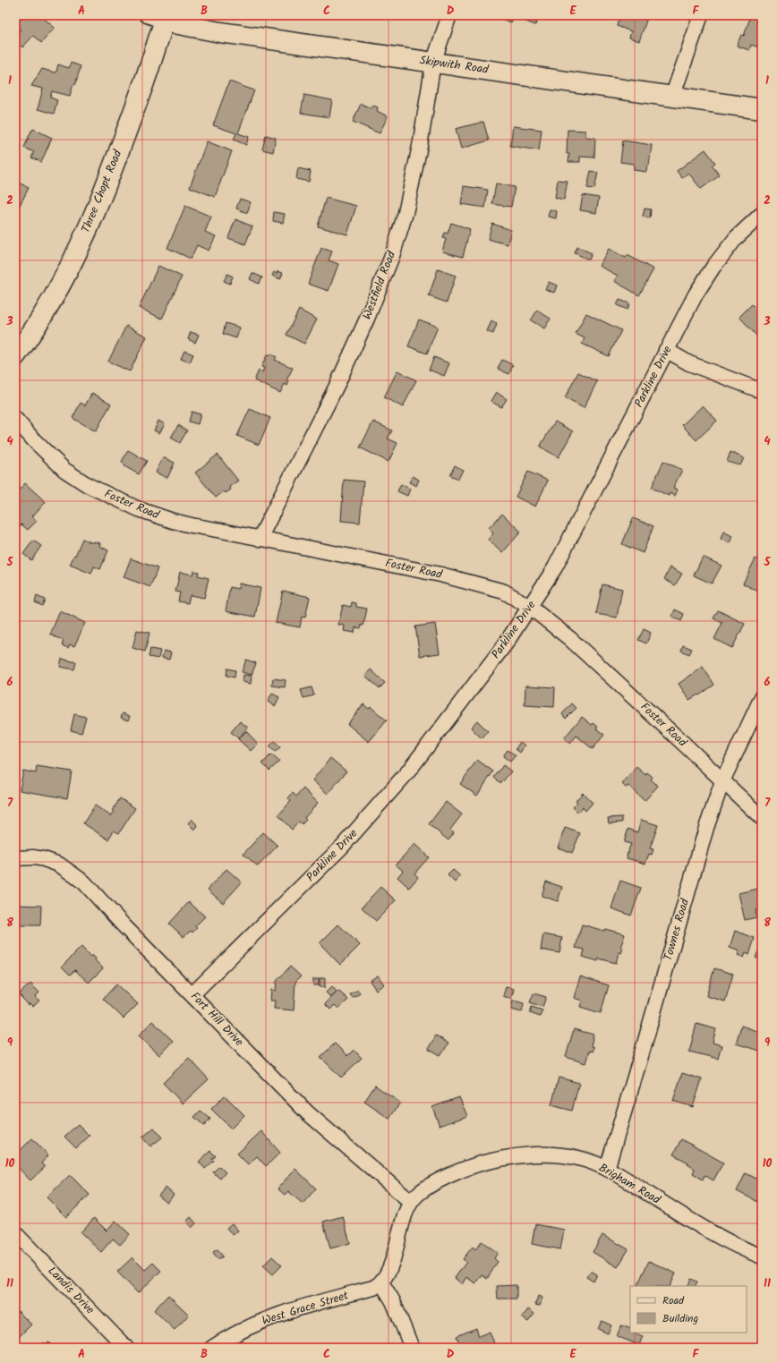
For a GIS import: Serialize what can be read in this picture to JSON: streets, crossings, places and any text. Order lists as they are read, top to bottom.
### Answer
{
  "streets": {
    "main road": ["Skipwith Road", "Three Chopt Road"],
    "street": [
      "Westfield Road",
      "Parkline Drive",
      "Foster Road",
      "Townes Road",
      "Fort Hill Drive",
      "Brigham Road",
      "Landis Drive",
      "West Grace Street"
    ]
  },
  "crossings": [
    ["Skipwith Road", "Three Chopt Road"],
    ["Skipwith Road", "Westfield Road"],
    ["Westfield Road", "Foster Road"],
    ["Parkline Drive", "Foster Road"],
    ["Parkline Drive", "Fort Hill Drive"],
    ["Foster Road", "Townes Road"],
    ["Townes Road", "Brigham Road"],
    ["Fort Hill Drive", "Brigham Road"],
    ["Brigham Road", "West Grace Street"]
  ],
  "legend": ["Road", "Building"],
  "grid": {
    "columns": [
      "A",
      "B",
      "C",
      "D",
      "E",
      "F"
    ],
    "rows": [
      "1",
      "2",
      "3",
      "4",
      "5",
      "6",
      "7",
      "8",
      "9",
      "10",
      "11"
    ]
  }
}
